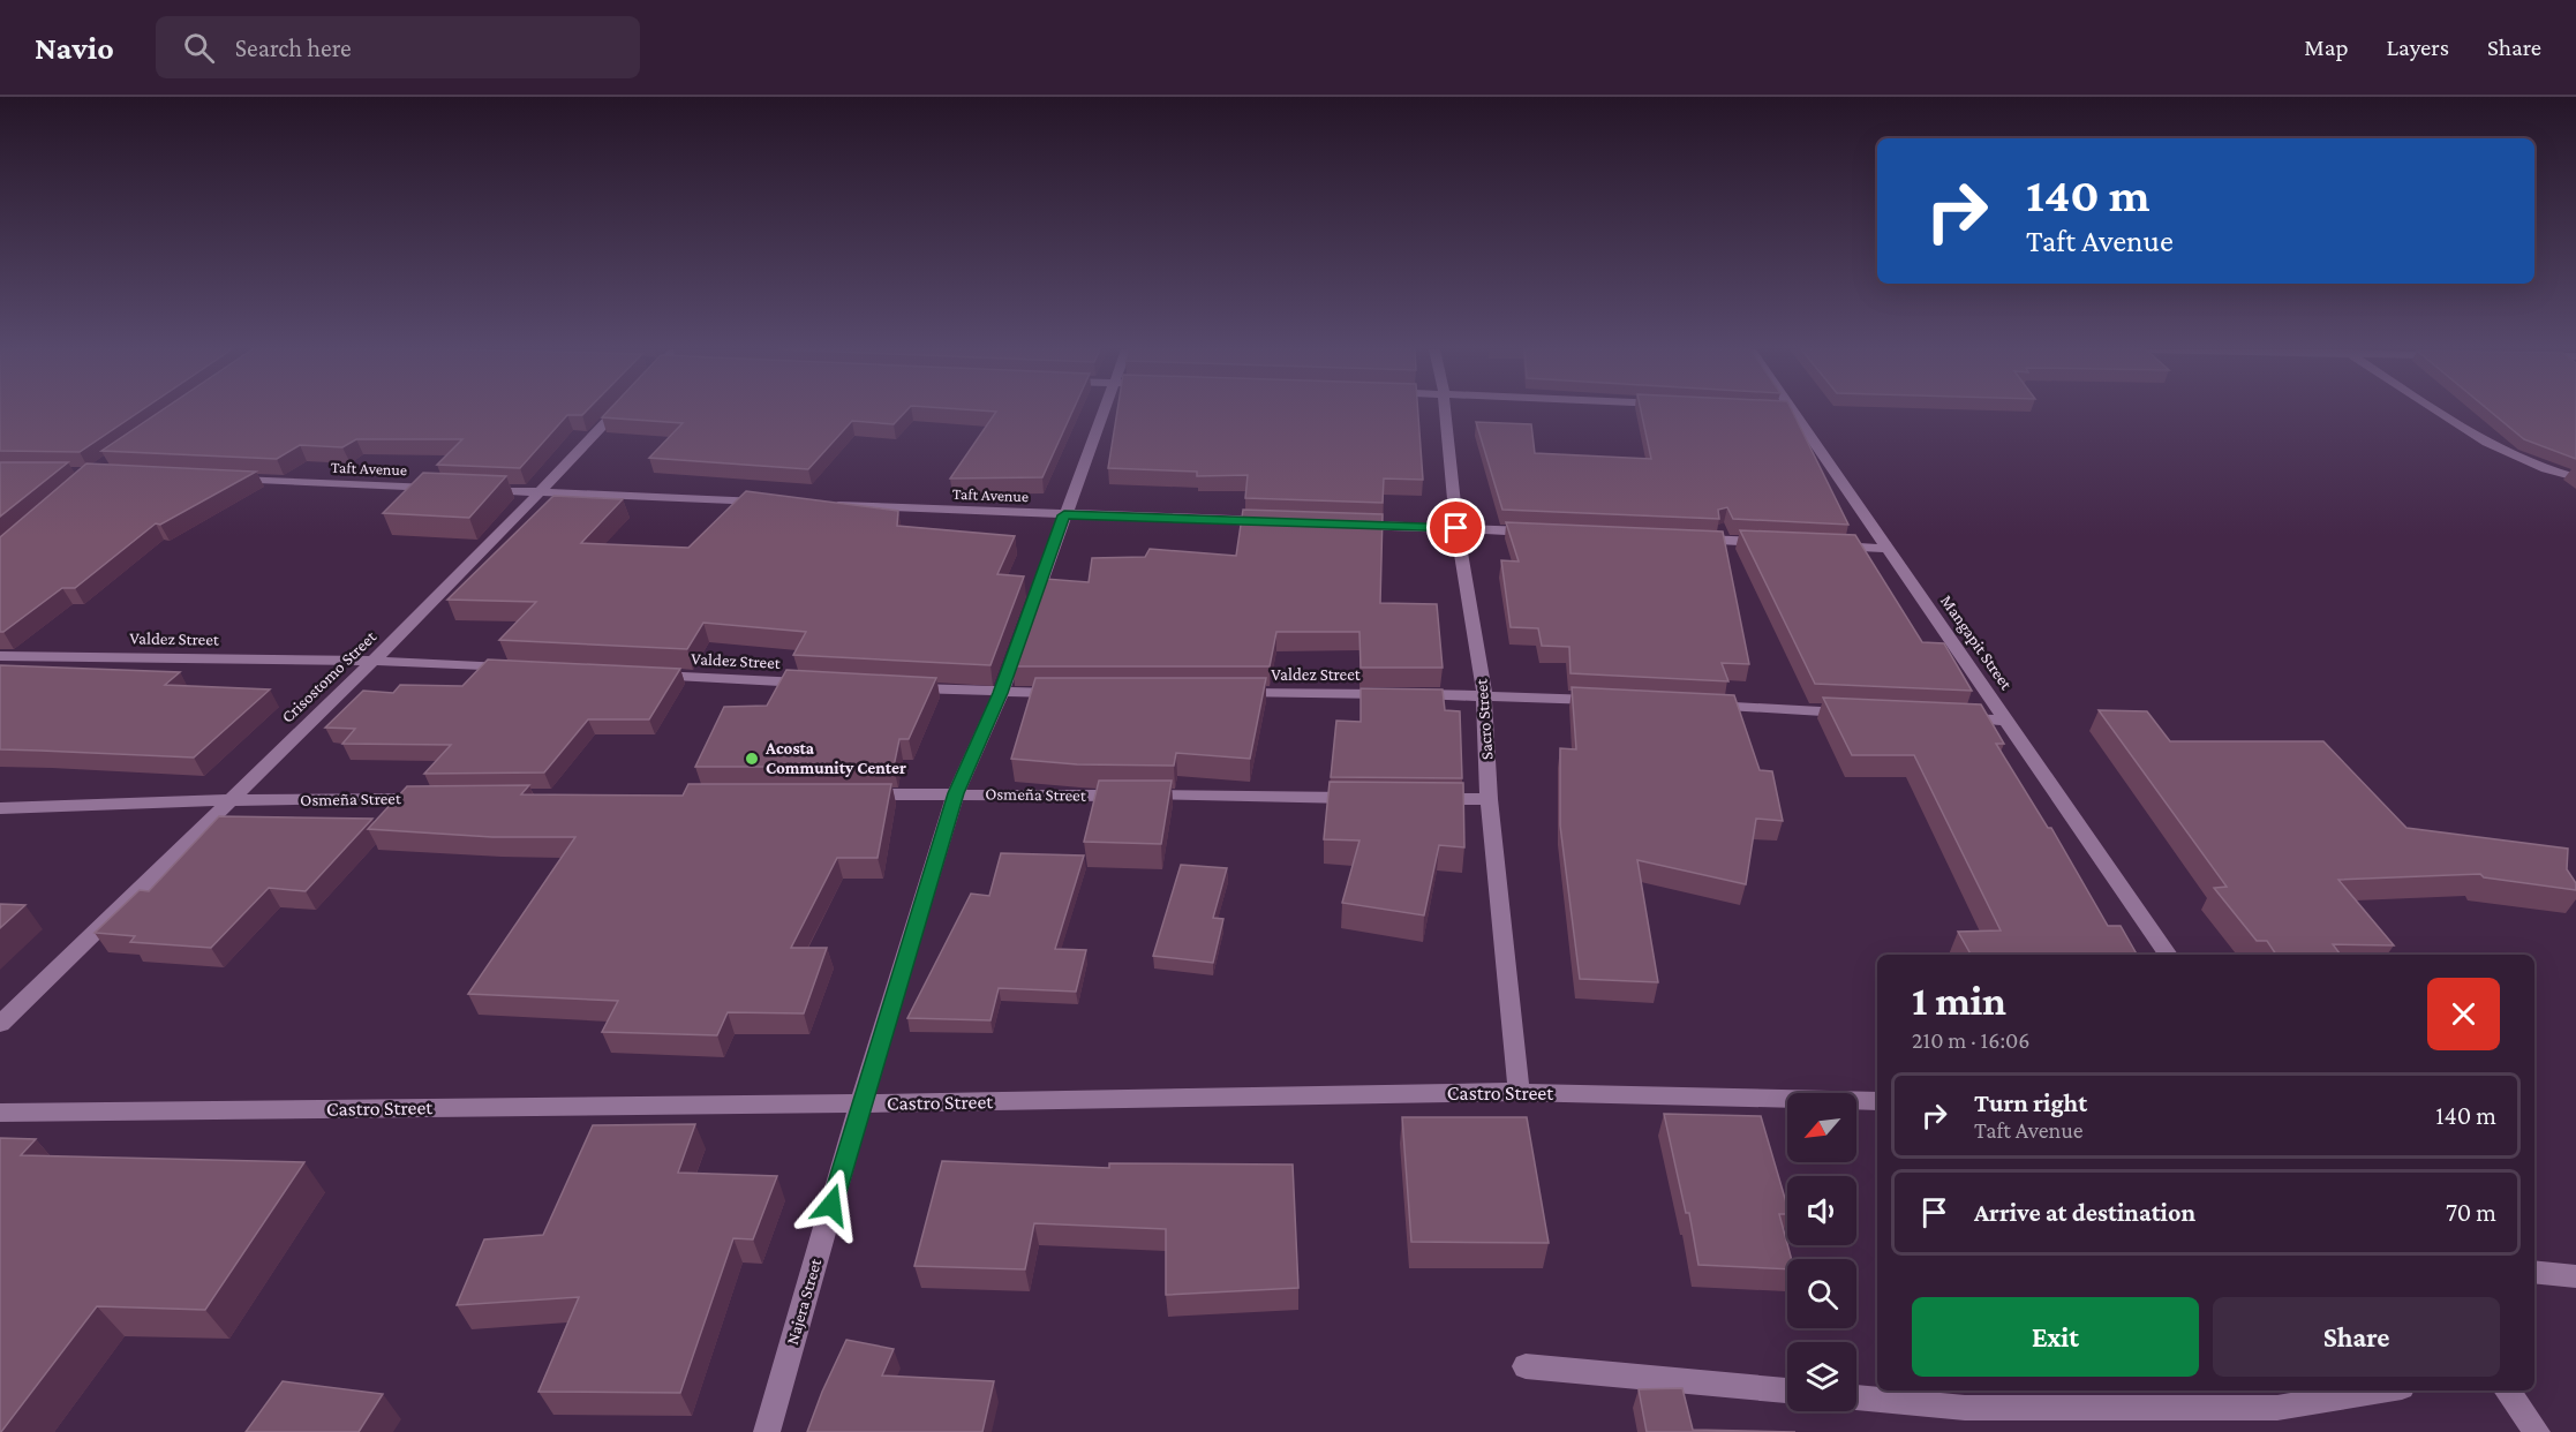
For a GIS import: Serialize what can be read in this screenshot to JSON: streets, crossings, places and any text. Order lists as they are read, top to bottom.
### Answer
{
  "streets": {
    "street": [
      "Taft Avenue",
      "Valdez Street",
      "Mangapit Street",
      "Crisostomo Street",
      "Sacro Street",
      "Osmeña Street",
      "Castro Street",
      "Najera Street"
    ]
  },
  "crossings": [
    ["Taft Avenue", "Najera Street"],
    ["Valdez Street", "Crisostomo Street"],
    ["Valdez Street", "Sacro Street"],
    ["Crisostomo Street", "Osmeña Street"],
    ["Sacro Street", "Castro Street"],
    ["Osmeña Street", "Najera Street"],
    ["Castro Street", "Najera Street"]
  ],
  "places": ["Acosta Community Center"],
  "north": "bottom left",
  "page": {
    "header": "Navio",
    "search": "Search here",
    "nav": ["Map", "Layers", "Share"],
    "turn": ["140 m", "Taft Avenue"],
    "heading": ["1 min", "210 m · 16:06"],
    "list": [
      {
        "name": "Turn right",
        "note": "Taft Avenue",
        "value": "140 m"
      },
      {
        "name": "Arrive at destination",
        "value": "70 m"
      }
    ],
    "buttons": ["Exit", "Share"]
  }
}
